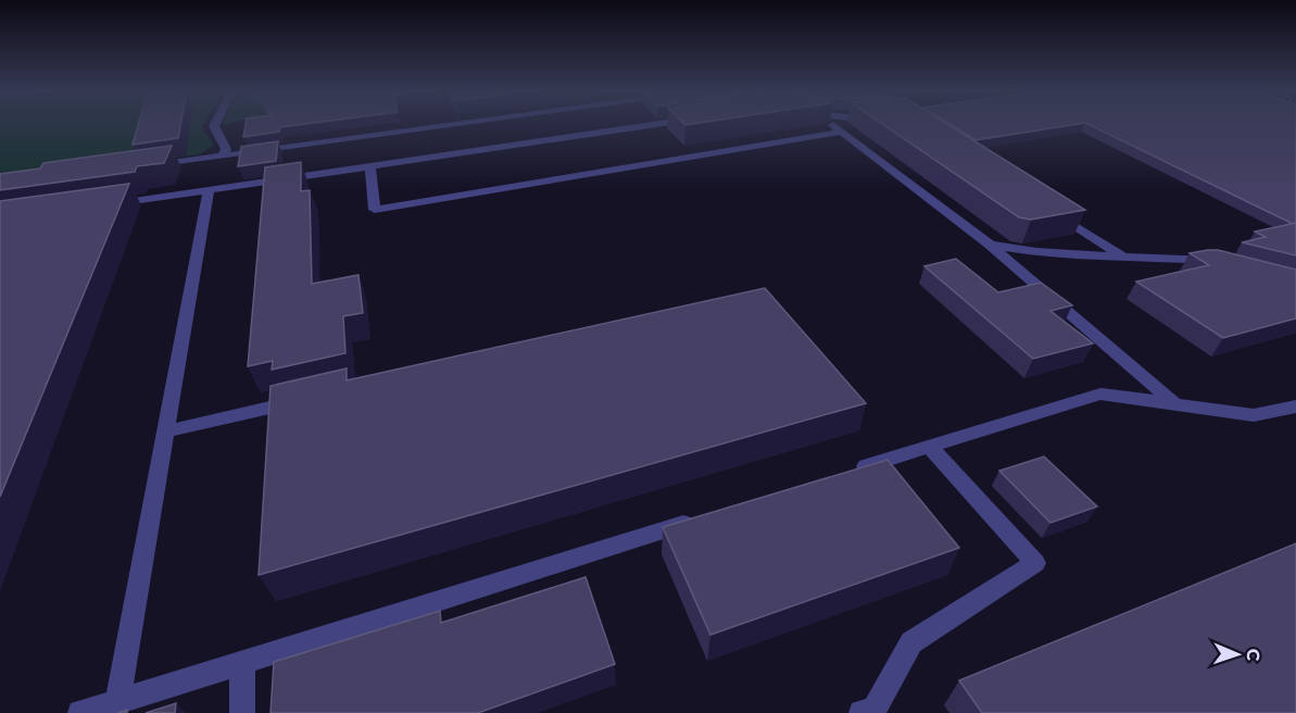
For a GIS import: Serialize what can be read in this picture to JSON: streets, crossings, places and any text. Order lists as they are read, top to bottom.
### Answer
{
  "north": "right"
}
